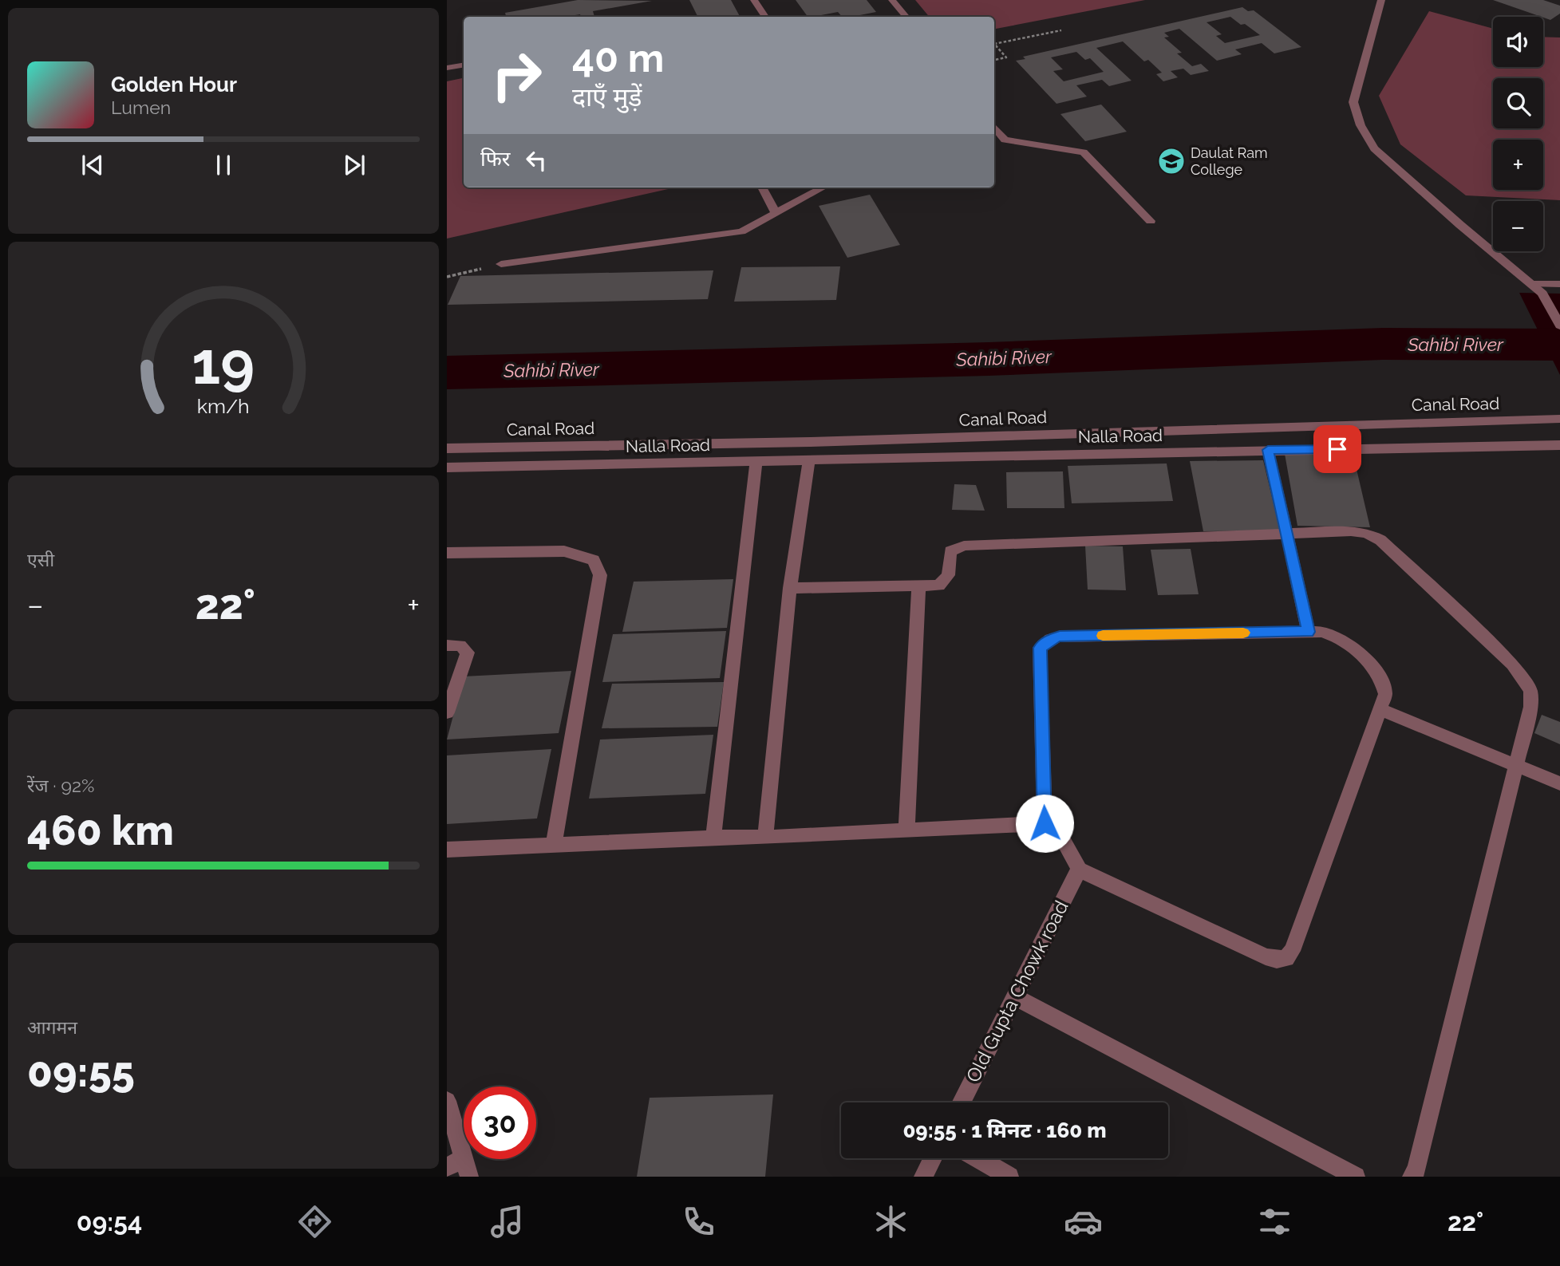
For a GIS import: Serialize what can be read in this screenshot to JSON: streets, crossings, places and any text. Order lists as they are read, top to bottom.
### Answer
{
  "streets": {
    "street": ["Canal Road", "Nalla Road", "Old Gupta Chowk road"]
  },
  "water": ["Sahibi River"],
  "places": {
    "school or university": ["Daulat Ram College"]
  },
  "page": {
    "map_buttons": ["+", "−"],
    "turn": ["40 m", "दाएँ मुड़ें"],
    "song": ["Golden Hour", "Lumen"],
    "then": "फिर",
    "tile": [
      "एसी",
      ["रेंज · 92%", "460 km"],
      ["आगमन", "09:55"]
    ],
    "heat": ["−", "22°", "+"],
    "limit": "30",
    "trip": "09:55 · 1 मिनट · 160 m",
    "tabs": ["09:54", "22°"],
    "gauge": ["19", "km/h"]
  }
}
